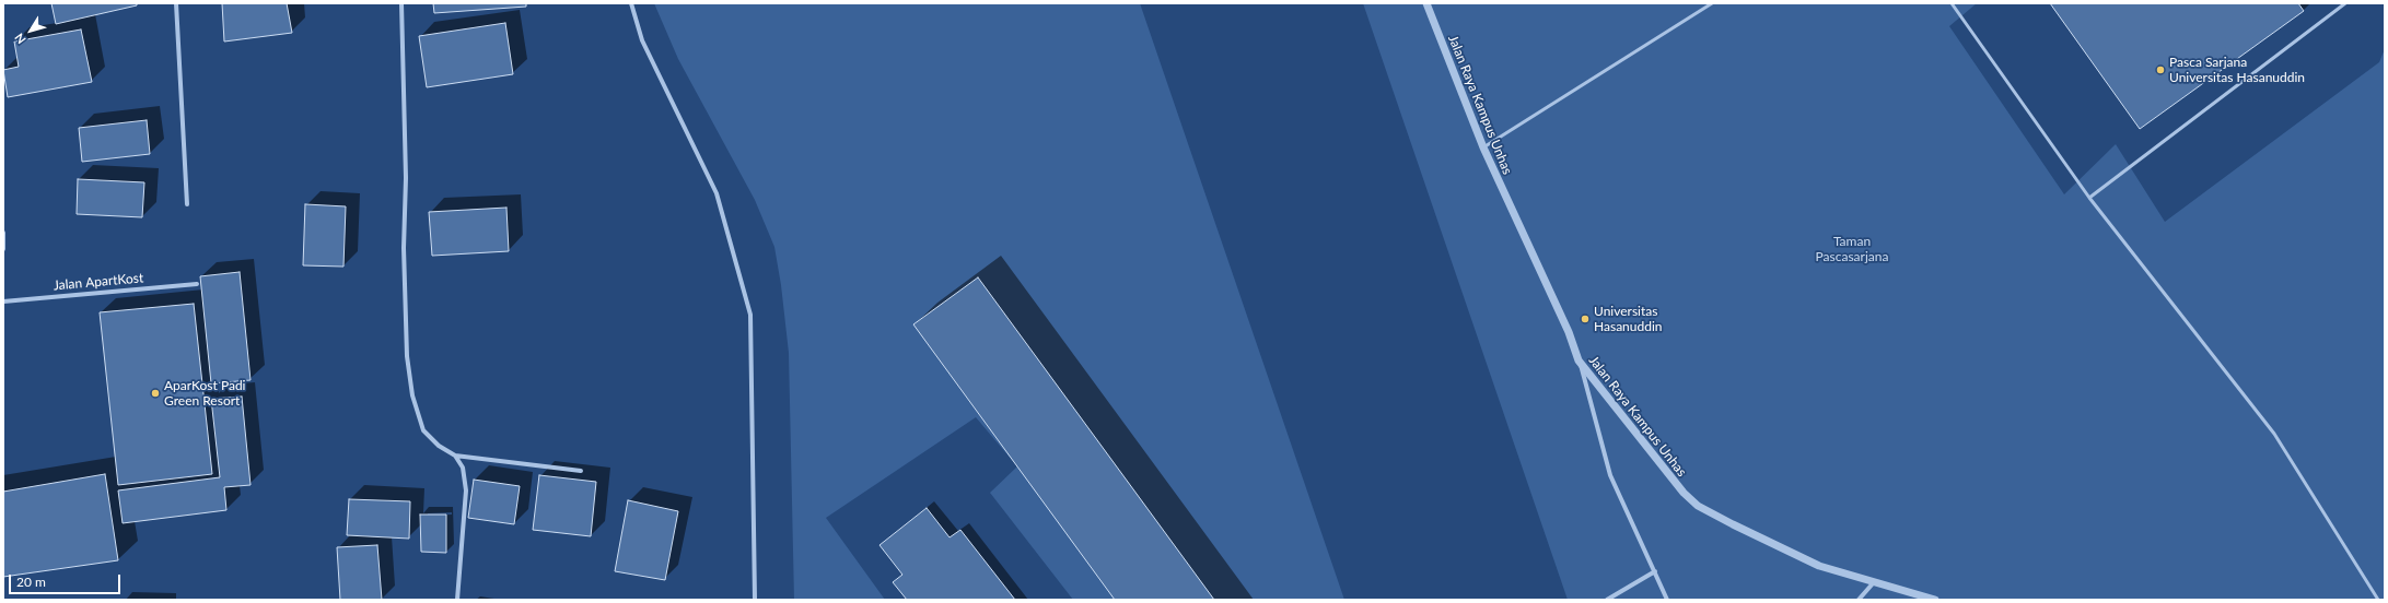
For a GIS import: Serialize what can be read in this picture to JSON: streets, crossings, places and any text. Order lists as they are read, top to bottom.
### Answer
{
  "streets": {
    "street": ["Jalan Raya Kampus Unhas", "Jalan ApartKost"]
  },
  "parks": ["Taman Pascasarjana"],
  "places": ["Pasca Sarjana Universitas Hasanuddin", "Universitas Hasanuddin", "AparKost Padi Green Resort"],
  "scale_bar": "20 m",
  "north": "bottom left"
}
